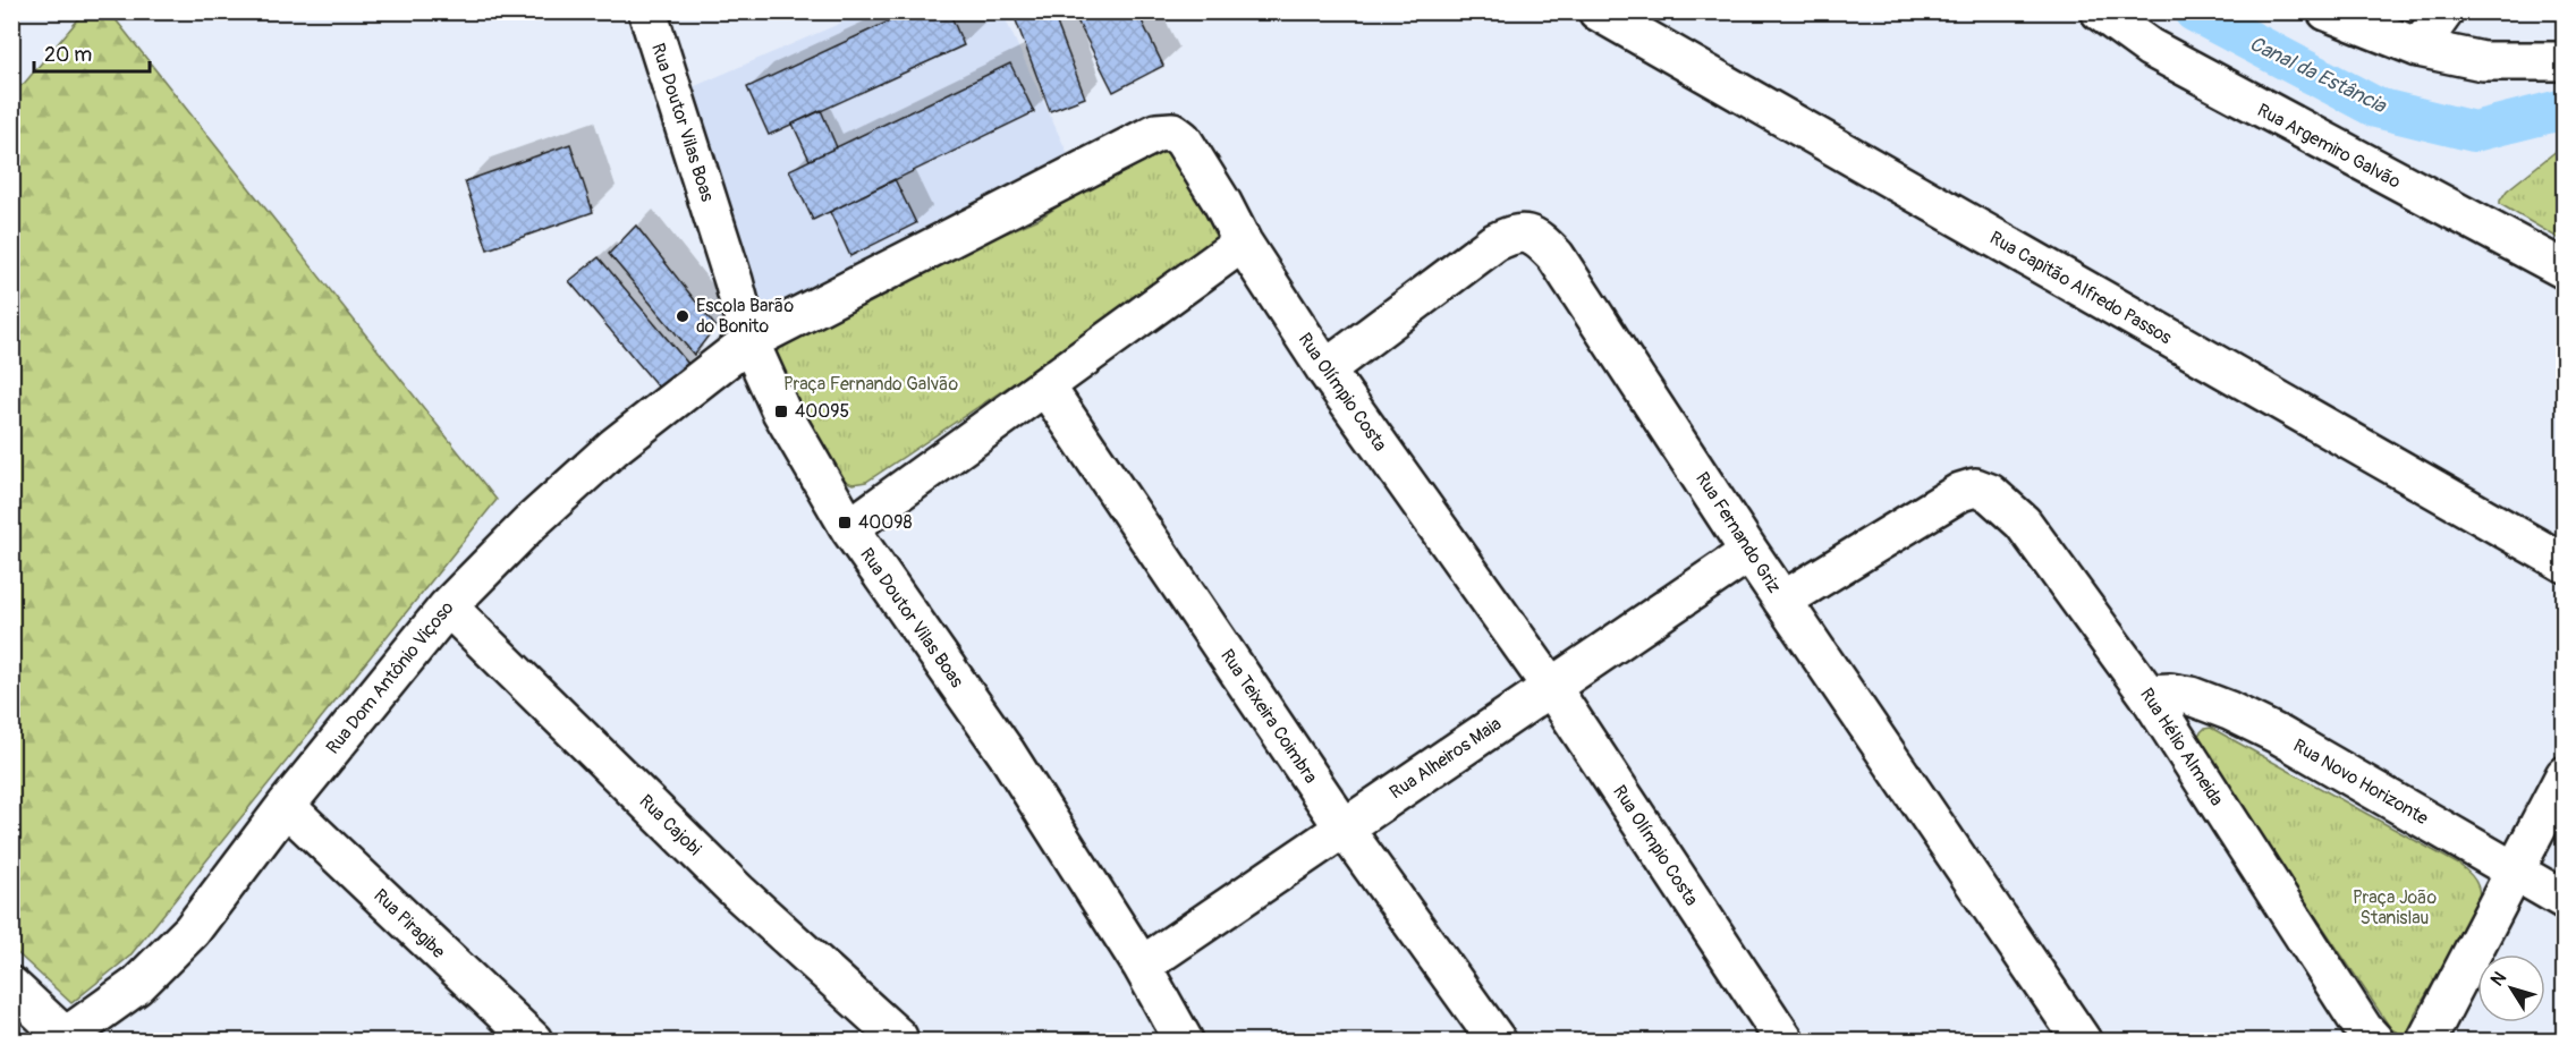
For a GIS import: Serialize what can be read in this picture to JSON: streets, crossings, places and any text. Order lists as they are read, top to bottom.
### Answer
{
  "streets": {
    "street": [
      "Rua Doutor Vilas Boas",
      "Rua Argemiro Galvão",
      "Rua Capitão Alfredo Passos",
      "Rua Olímpio Costa",
      "Rua Fernando Griz",
      "Rua Dom Antônio Viçoso",
      "Rua Teixeira Coimbra",
      "Rua Hélio Almeida",
      "Rua Alheiros Maia",
      "Rua Novo Horizonte",
      "Rua Cajobi",
      "Rua Piragibe"
    ]
  },
  "crossings": [
    ["Rua Doutor Vilas Boas", "Rua Olímpio Costa"],
    ["Rua Doutor Vilas Boas", "Rua Dom Antônio Viçoso"],
    ["Rua Doutor Vilas Boas", "Rua Alheiros Maia"],
    ["Rua Olímpio Costa", "Rua Fernando Griz"],
    ["Rua Olímpio Costa", "Rua Dom Antônio Viçoso"],
    ["Rua Olímpio Costa", "Rua Alheiros Maia"],
    ["Rua Fernando Griz", "Rua Hélio Almeida"],
    ["Rua Fernando Griz", "Rua Alheiros Maia"],
    ["Rua Dom Antônio Viçoso", "Rua Cajobi"],
    ["Rua Dom Antônio Viçoso", "Rua Piragibe"],
    ["Rua Teixeira Coimbra", "Rua Alheiros Maia"],
    ["Rua Hélio Almeida", "Rua Novo Horizonte"]
  ],
  "water": ["Canal da Estância"],
  "parks": ["Praça Fernando Galvão", "Praça João Stanislau"],
  "places": {
    "other": ["Escola Barão do Bonito"],
    "transit": ["40095", "40098"]
  },
  "scale_bar": "20 m",
  "north": "top left"
}
